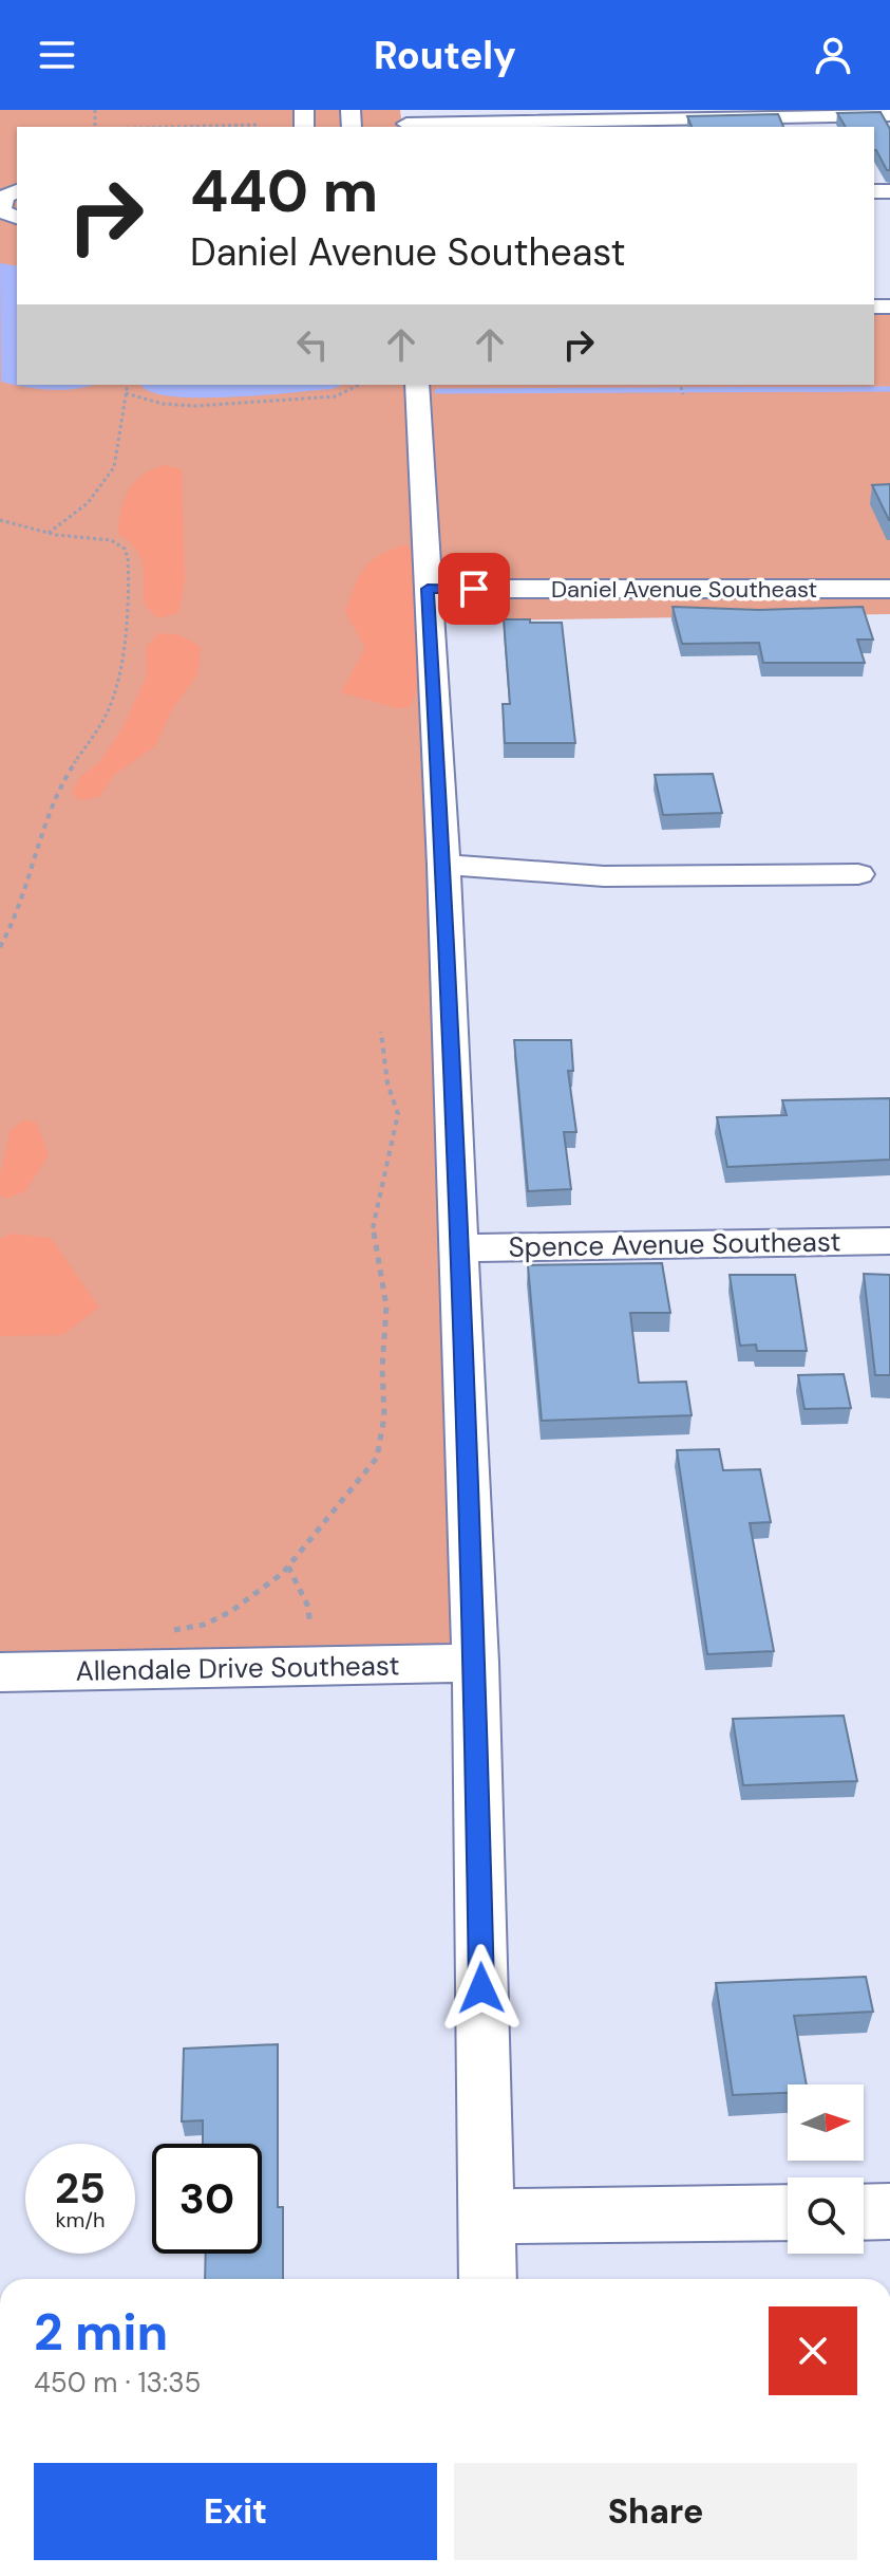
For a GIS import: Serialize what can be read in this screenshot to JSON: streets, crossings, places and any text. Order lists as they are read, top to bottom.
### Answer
{
  "streets": {
    "street": ["Daniel Avenue Southeast", "Spence Avenue Southeast", "Allendale Drive Southeast"]
  },
  "north": "right",
  "page": {
    "header": "Routely",
    "turn": ["440 m", "Daniel Avenue Southeast"],
    "speed": "25 km/h",
    "limit": "30",
    "heading": ["2 min", "450 m · 13:35"],
    "buttons": ["Exit", "Share"]
  }
}
